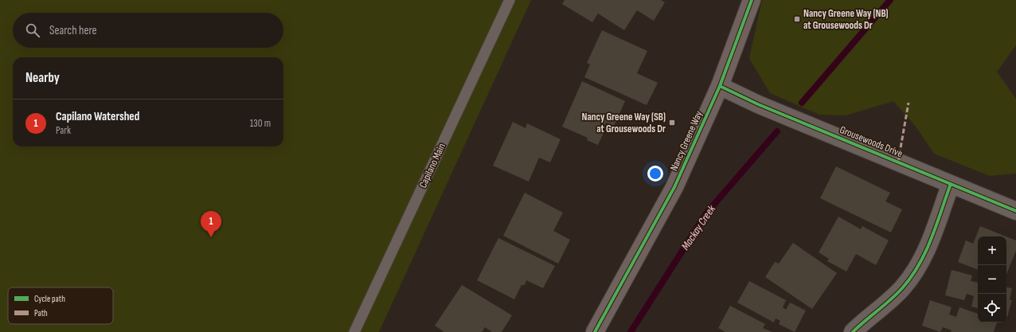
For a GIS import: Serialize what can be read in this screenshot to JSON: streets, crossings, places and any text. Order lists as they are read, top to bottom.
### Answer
{
  "streets": {
    "street": ["Nancy Greene Way", "Grousewoods Drive"],
    "lane": ["Capilano Main"]
  },
  "crossings": [
    ["Nancy Greene Way", "Grousewoods Drive"]
  ],
  "water": ["Mackay Creek"],
  "places": {
    "transit": ["Nancy Greene Way (NB) at Grousewoods Dr", "Nancy Greene Way (SB) at Grousewoods Dr"]
  },
  "legend": ["Cycle path", "Path"],
  "page": {
    "search": "Search here",
    "heading": "Nearby",
    "list": [
      {
        "mark": "1",
        "name": "Capilano Watershed",
        "note": "Park",
        "value": "130 m"
      }
    ],
    "pins": "1",
    "map_buttons": ["+", "−"]
  }
}
